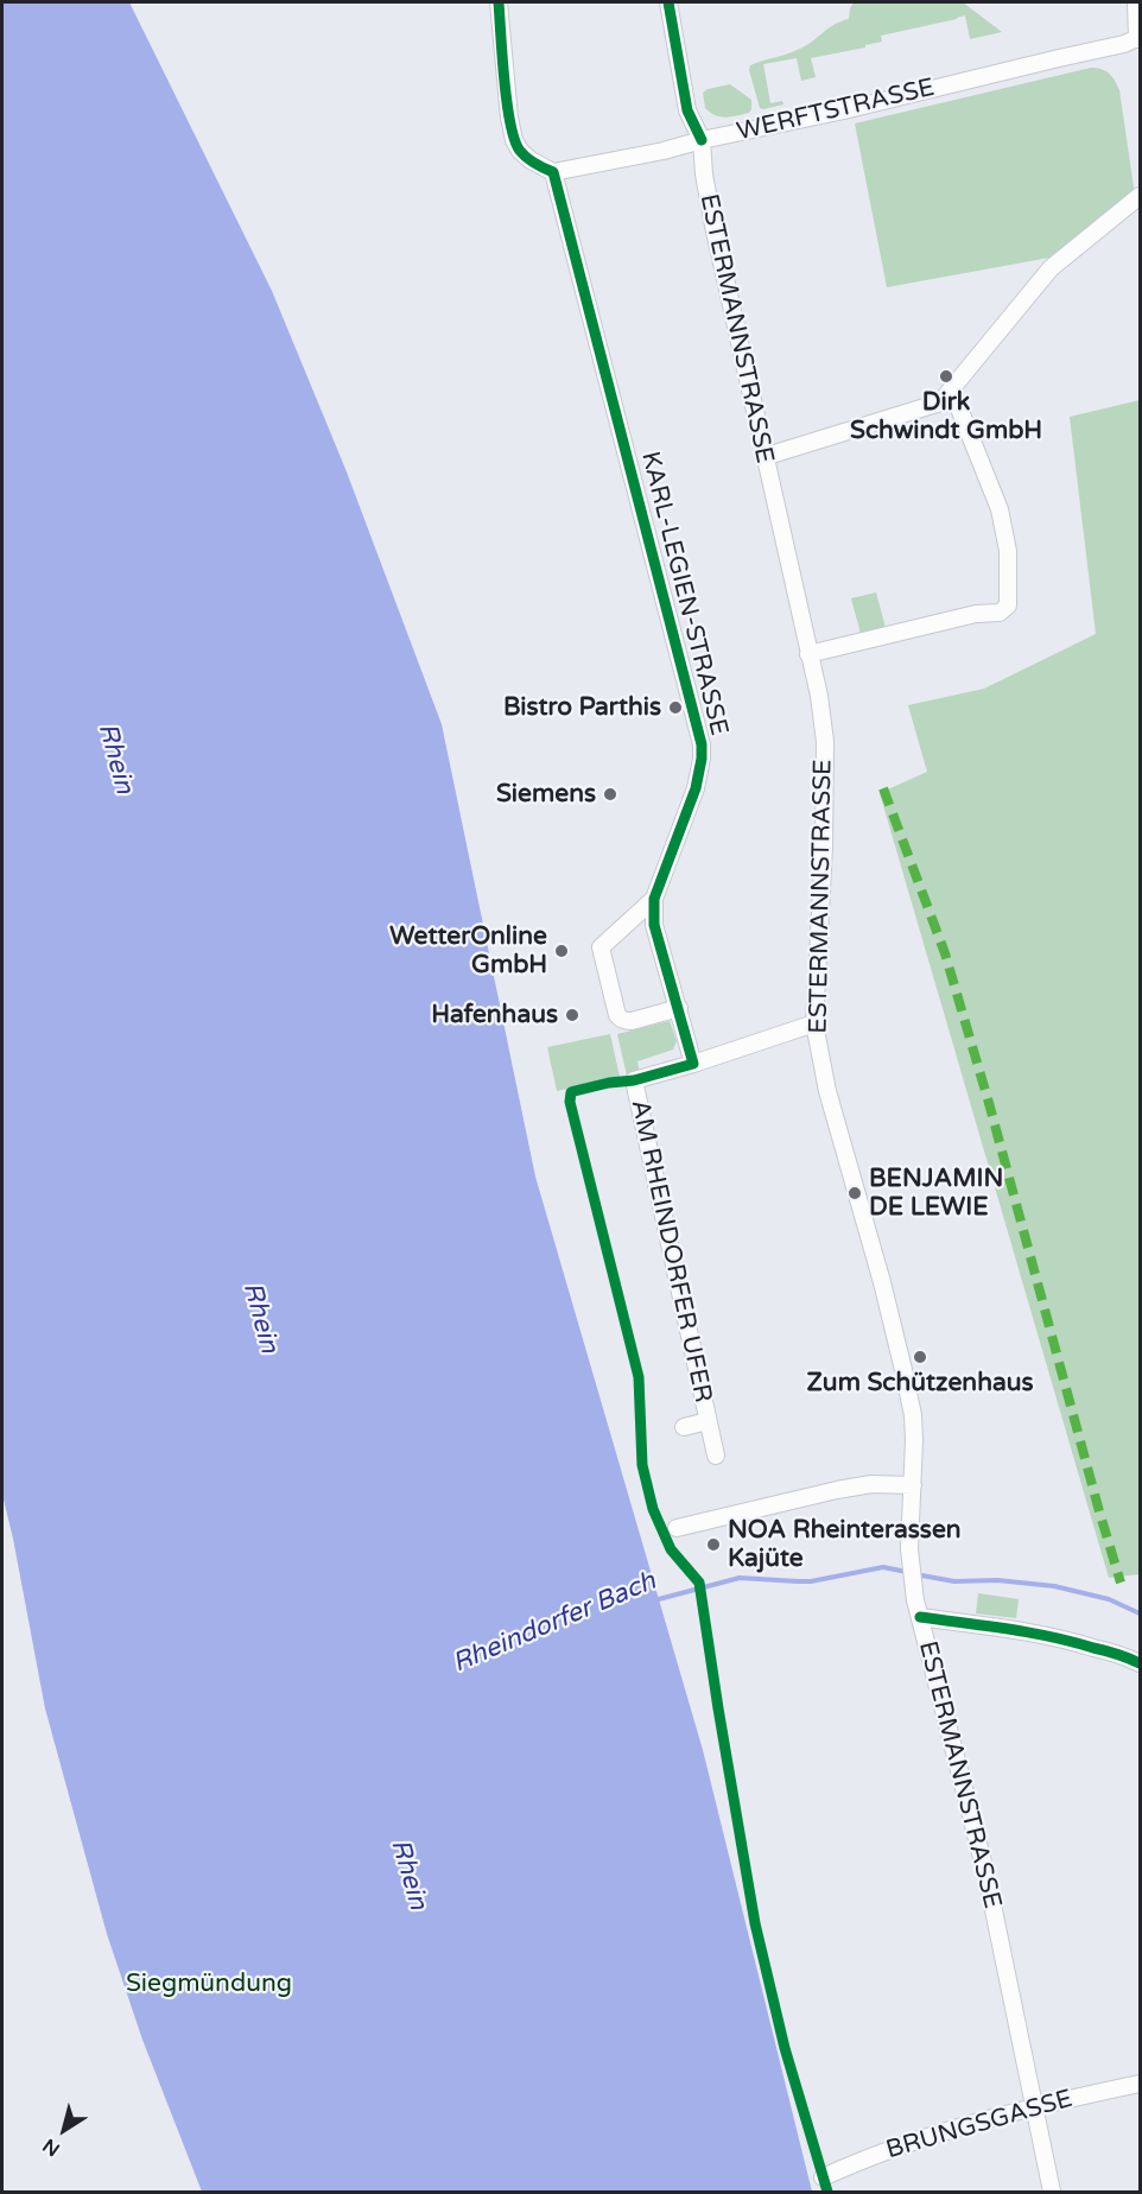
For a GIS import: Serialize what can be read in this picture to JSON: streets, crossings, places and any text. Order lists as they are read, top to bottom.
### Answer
{
  "streets": {
    "street": [
      "WERFTSTRASSE",
      "ESTERMANNSTRASSE",
      "KARL-LEGIEN-STRASSE",
      "AM RHEINDORFER UFER",
      "BRUNGSGASSE"
    ]
  },
  "crossings": [
    ["WERFTSTRASSE", "ESTERMANNSTRASSE"],
    ["WERFTSTRASSE", "KARL-LEGIEN-STRASSE"],
    ["ESTERMANNSTRASSE", "BRUNGSGASSE"],
    ["KARL-LEGIEN-STRASSE", "AM RHEINDORFER UFER"]
  ],
  "water": ["Rhein", "Rheindorfer Bach"],
  "parks": ["Siegmündung"],
  "places": [
    "Dirk Schwindt GmbH",
    "Bistro Parthis",
    "Siemens",
    "WetterOnline GmbH",
    "Hafenhaus",
    "BENJAMIN DE LEWIE",
    "Zum Schützenhaus",
    "NOA Rheinterassen Kajüte"
  ],
  "north": "bottom left"
}
